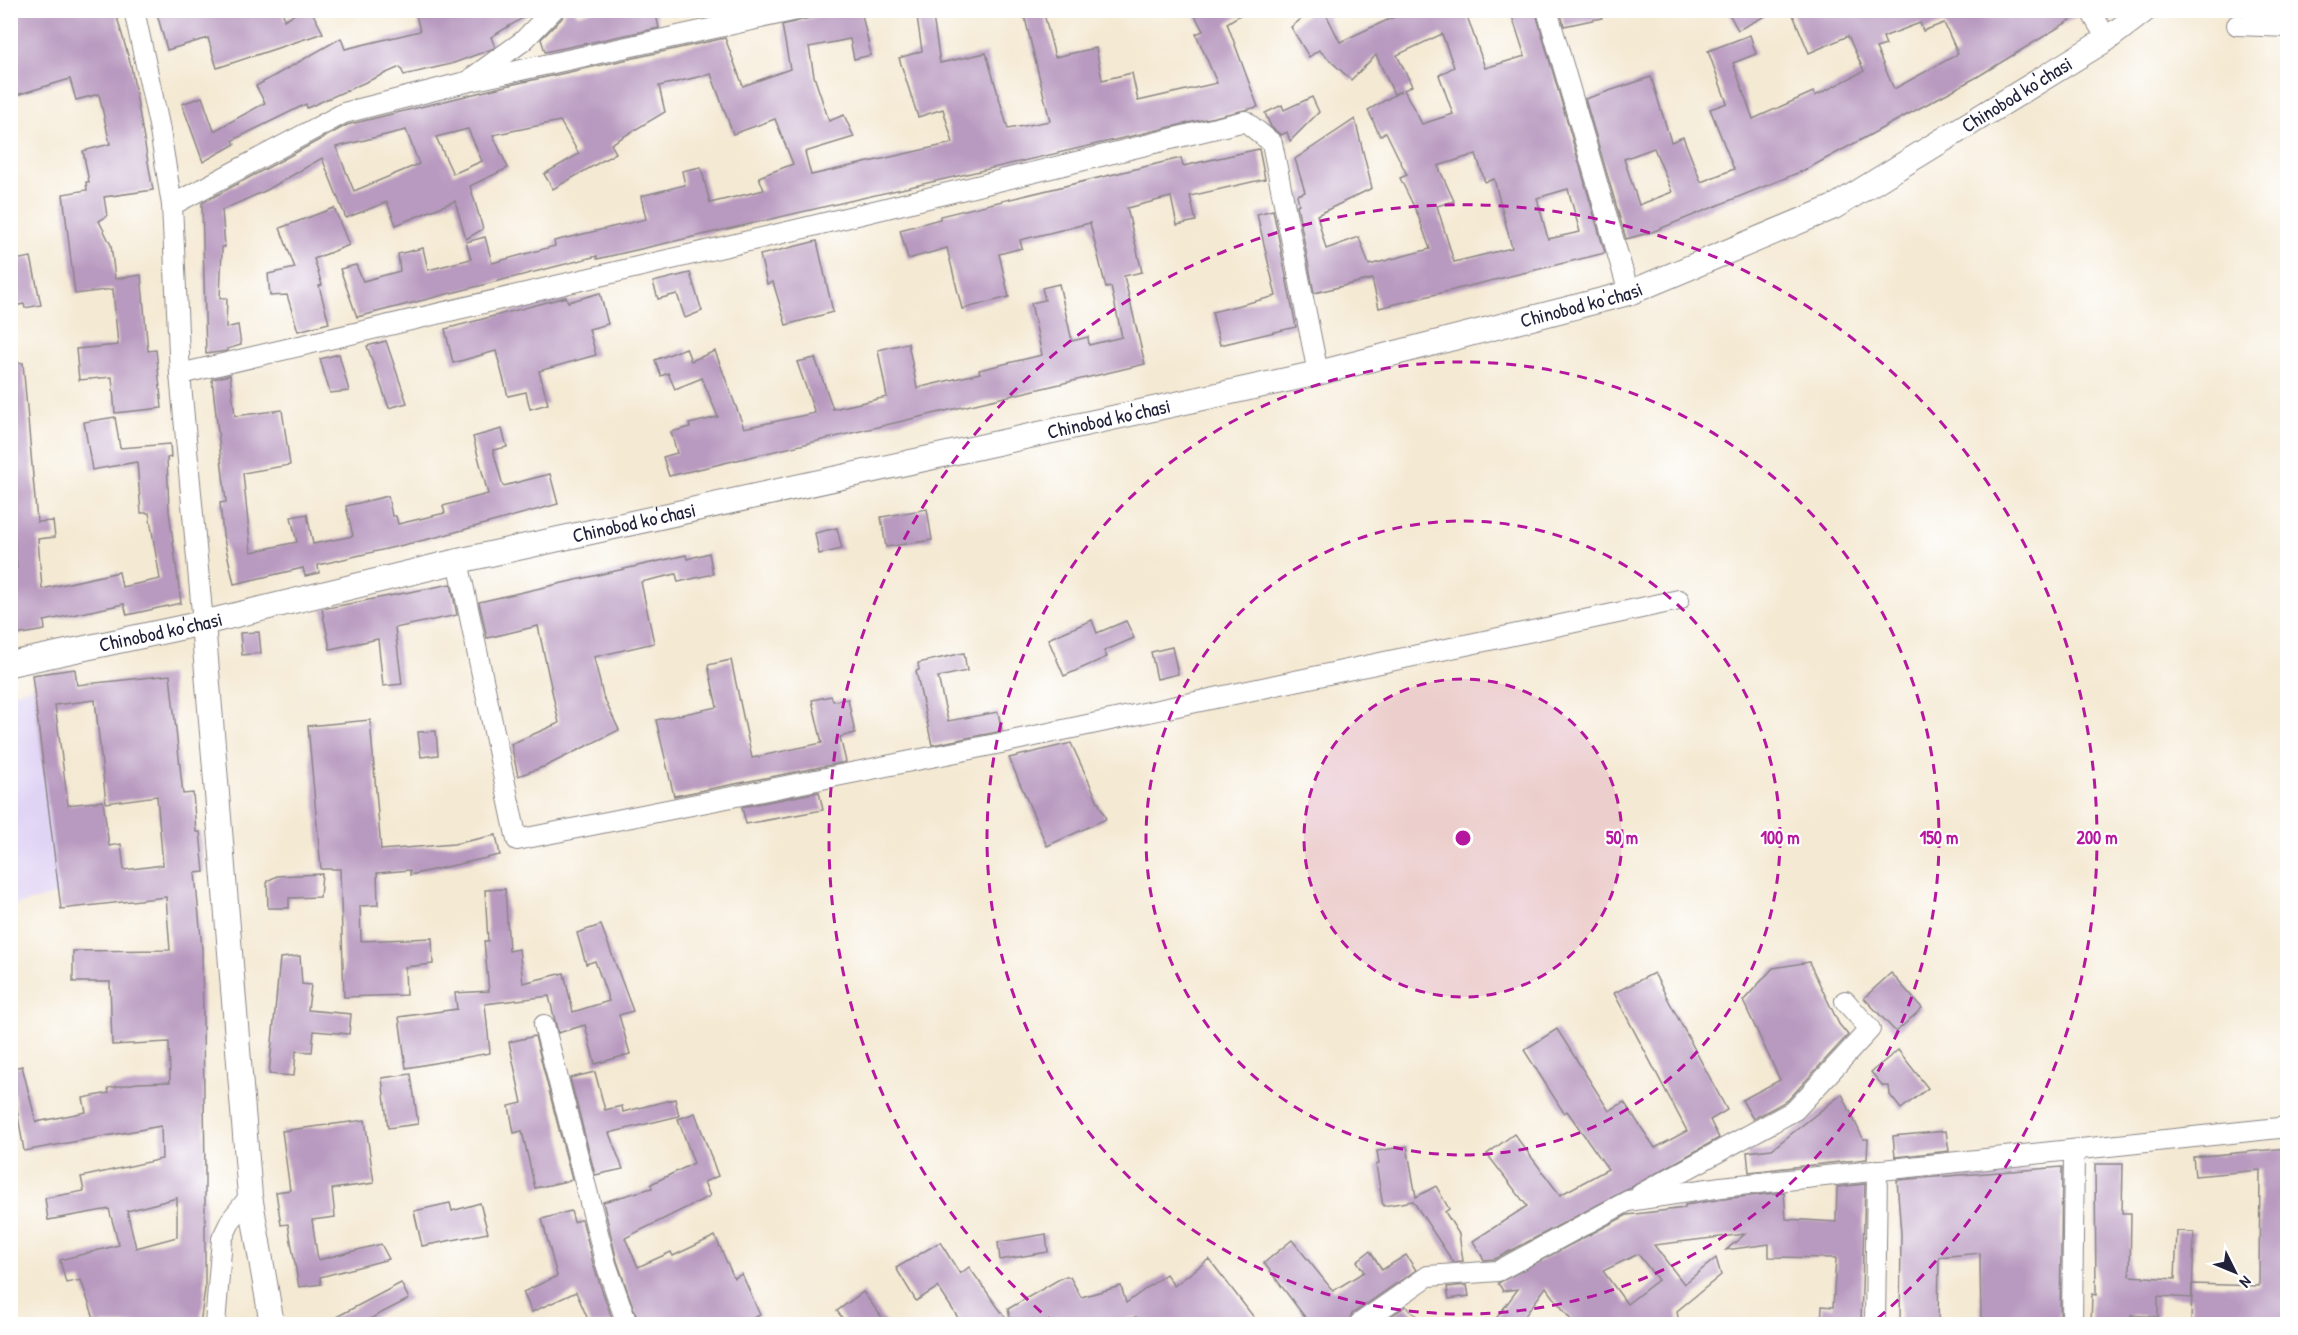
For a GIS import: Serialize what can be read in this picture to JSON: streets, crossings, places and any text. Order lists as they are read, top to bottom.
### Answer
{
  "streets": {
    "street": ["Chinobod ko'chasi"]
  },
  "north": "bottom right",
  "rings": [
    "50 m",
    "100 m",
    "150 m",
    "200 m"
  ]
}
